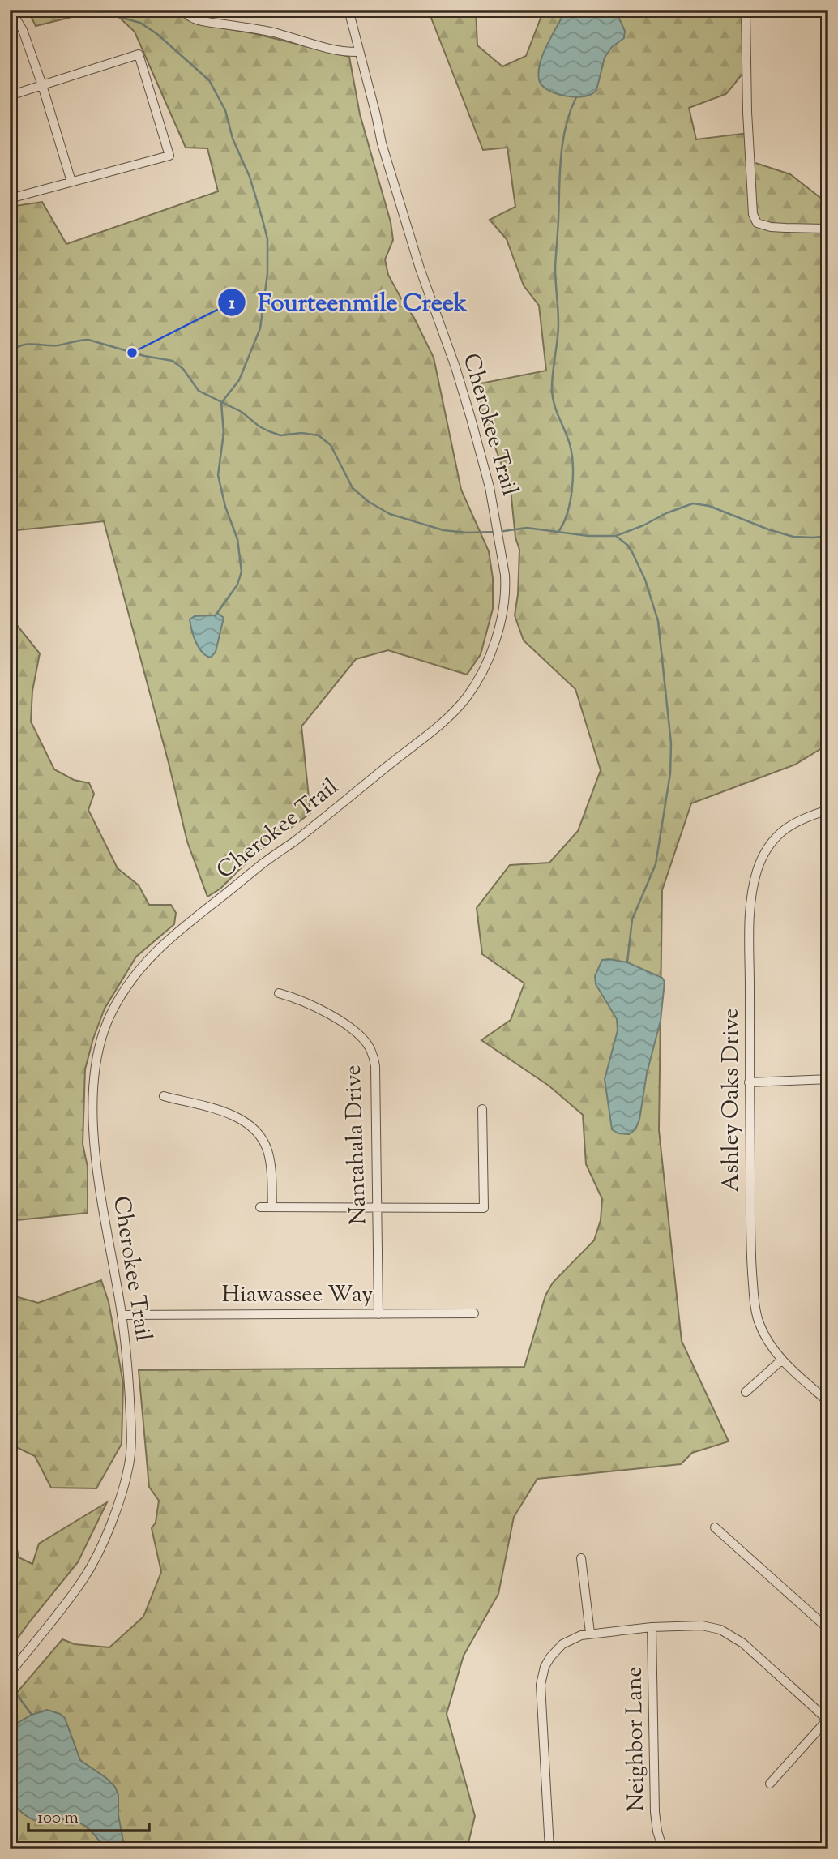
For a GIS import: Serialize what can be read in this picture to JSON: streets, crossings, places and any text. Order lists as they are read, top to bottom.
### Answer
{
  "streets": {
    "street": [
      "Cherokee Trail",
      "Ashley Oaks Drive",
      "Nantahala Drive",
      "Hiawassee Way",
      "Neighbor Lane"
    ]
  },
  "crossings": [
    ["Cherokee Trail", "Hiawassee Way"],
    ["Nantahala Drive", "Hiawassee Way"]
  ],
  "places": ["Fourteenmile Creek"],
  "scale_bar": "100 m"
}
